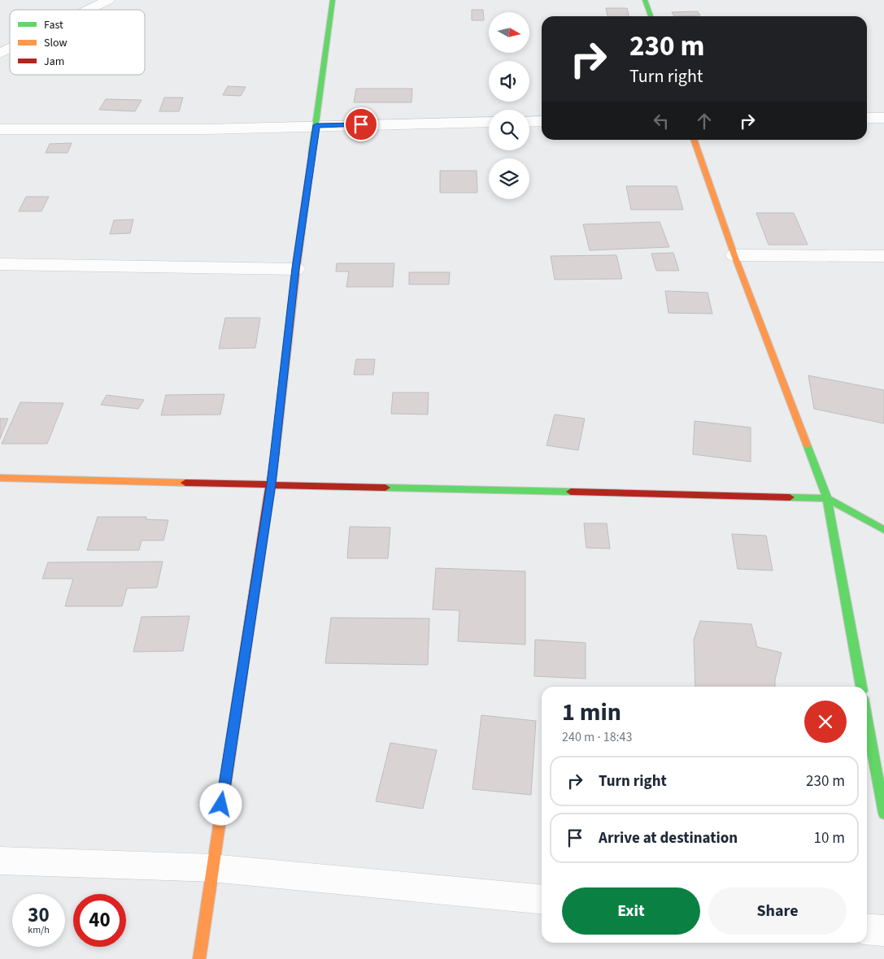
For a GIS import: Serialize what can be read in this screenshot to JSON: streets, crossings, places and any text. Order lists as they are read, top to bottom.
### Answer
{
  "legend": ["Fast", "Slow", "Jam"],
  "north": "right",
  "page": {
    "turn": ["230 m", "Turn right"],
    "heading": ["1 min", "240 m · 18:43"],
    "list": [
      {
        "name": "Turn right",
        "value": "230 m"
      },
      {
        "name": "Arrive at destination",
        "value": "10 m"
      }
    ],
    "buttons": ["Exit", "Share"],
    "speed": "30 km/h",
    "limit": "40"
  }
}
